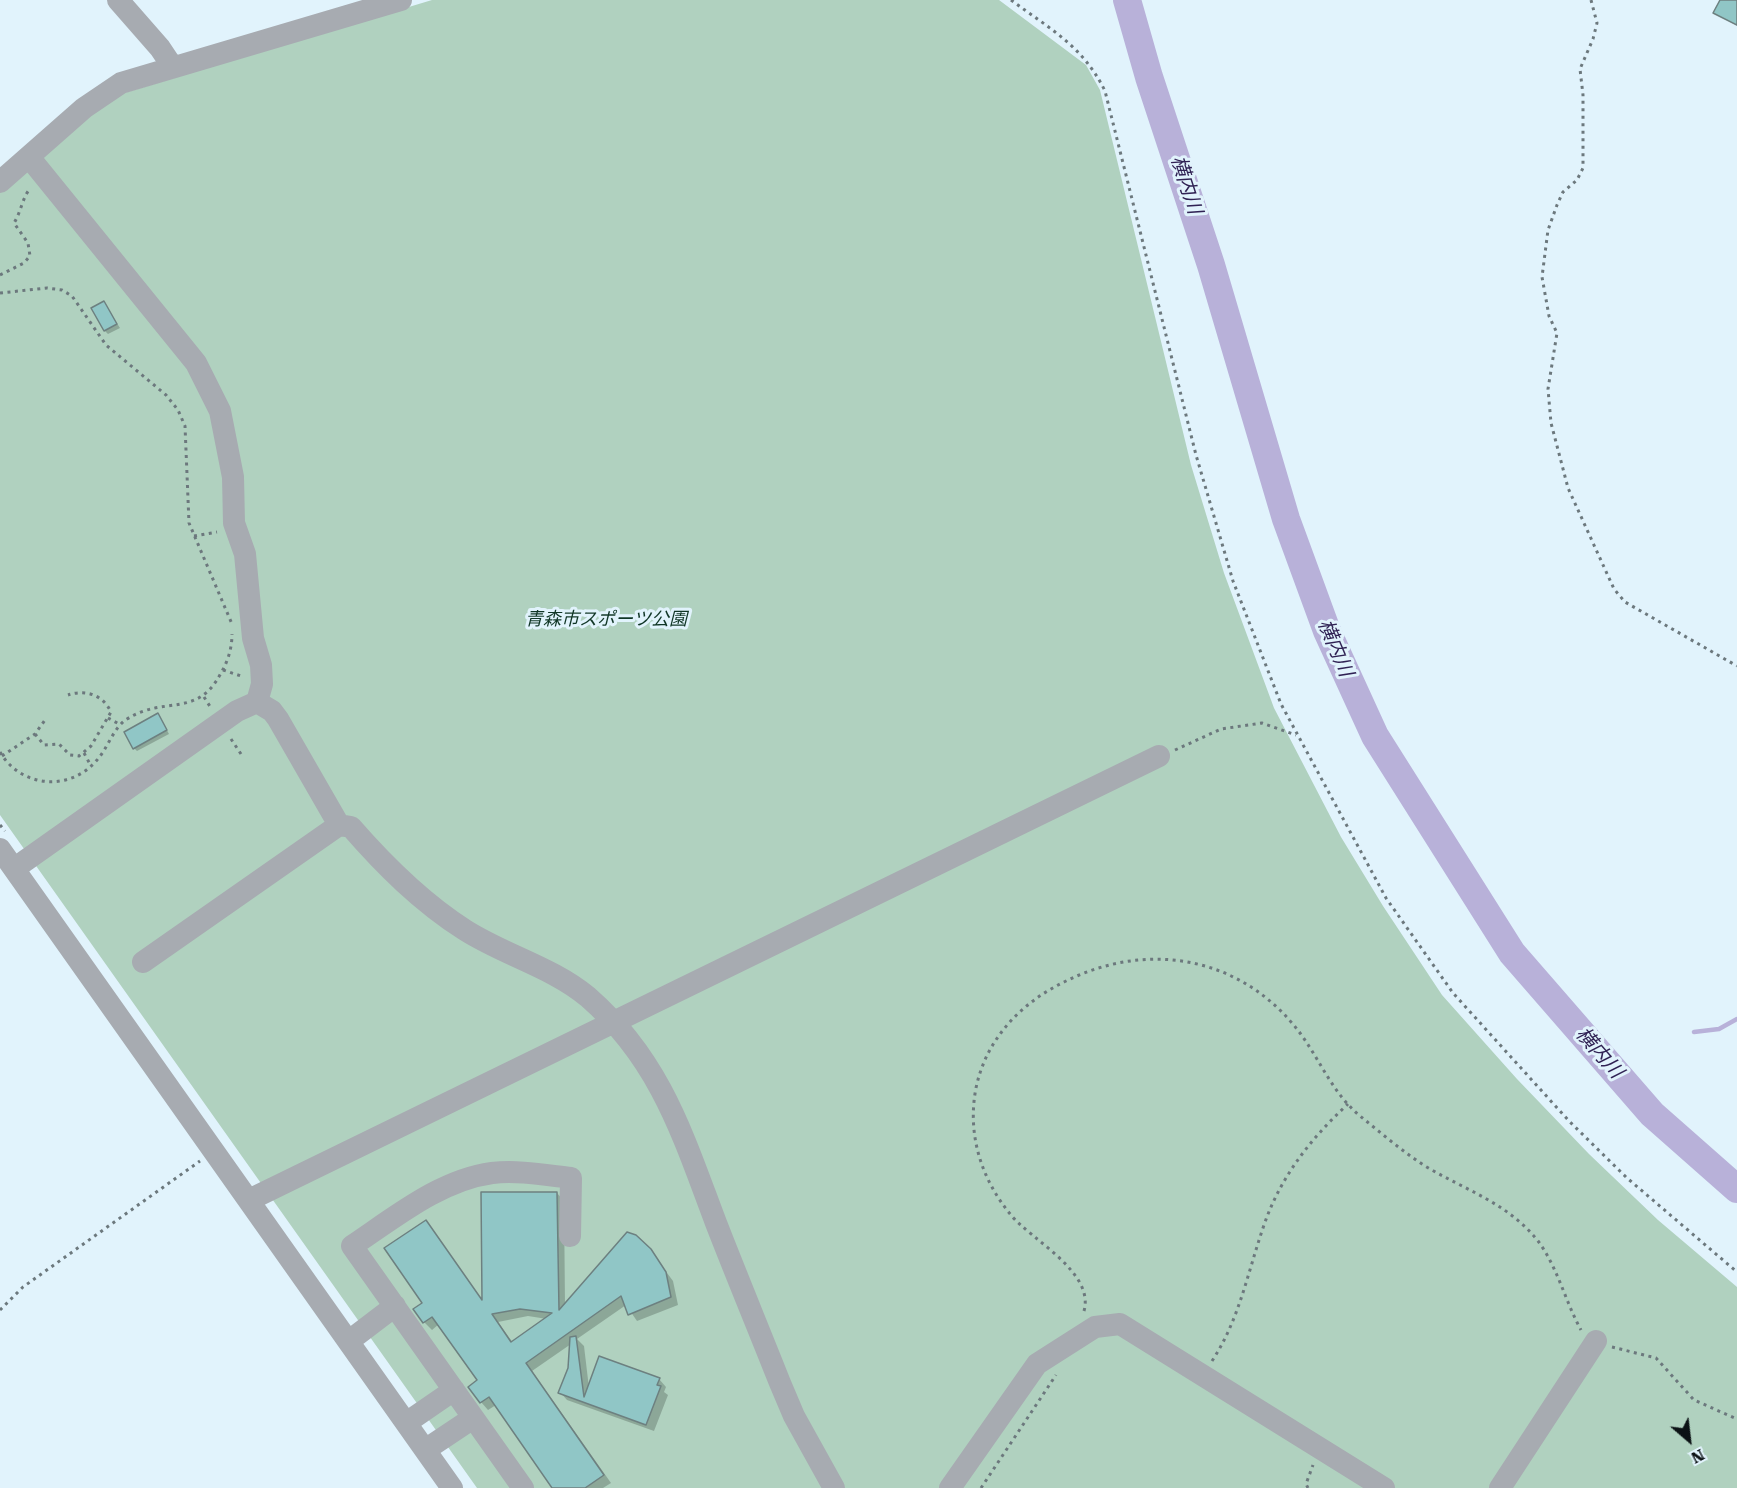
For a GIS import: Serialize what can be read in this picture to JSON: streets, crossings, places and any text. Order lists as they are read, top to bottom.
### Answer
{
  "water": ["横内川"],
  "parks": ["青森市スポーツ公園"],
  "north": "bottom right"
}
